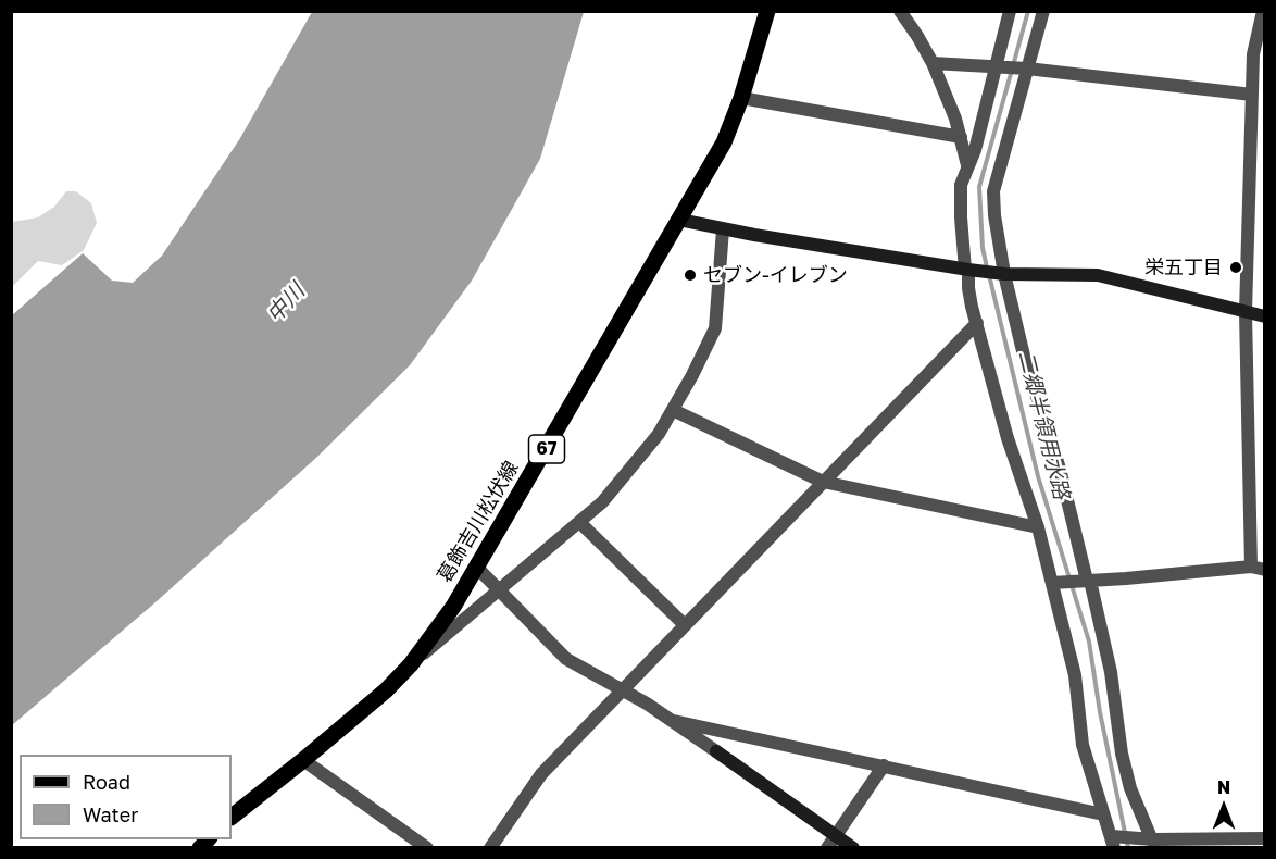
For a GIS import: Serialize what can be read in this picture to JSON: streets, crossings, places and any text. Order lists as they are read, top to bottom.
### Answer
{
  "streets": {
    "main road": ["67", "葛飾吉川松伏線"]
  },
  "water": ["中川", "二郷半領用水路"],
  "places": ["栄五丁目", "セブン-イレブン"],
  "legend": ["Road", "Water"],
  "north": "top"
}
